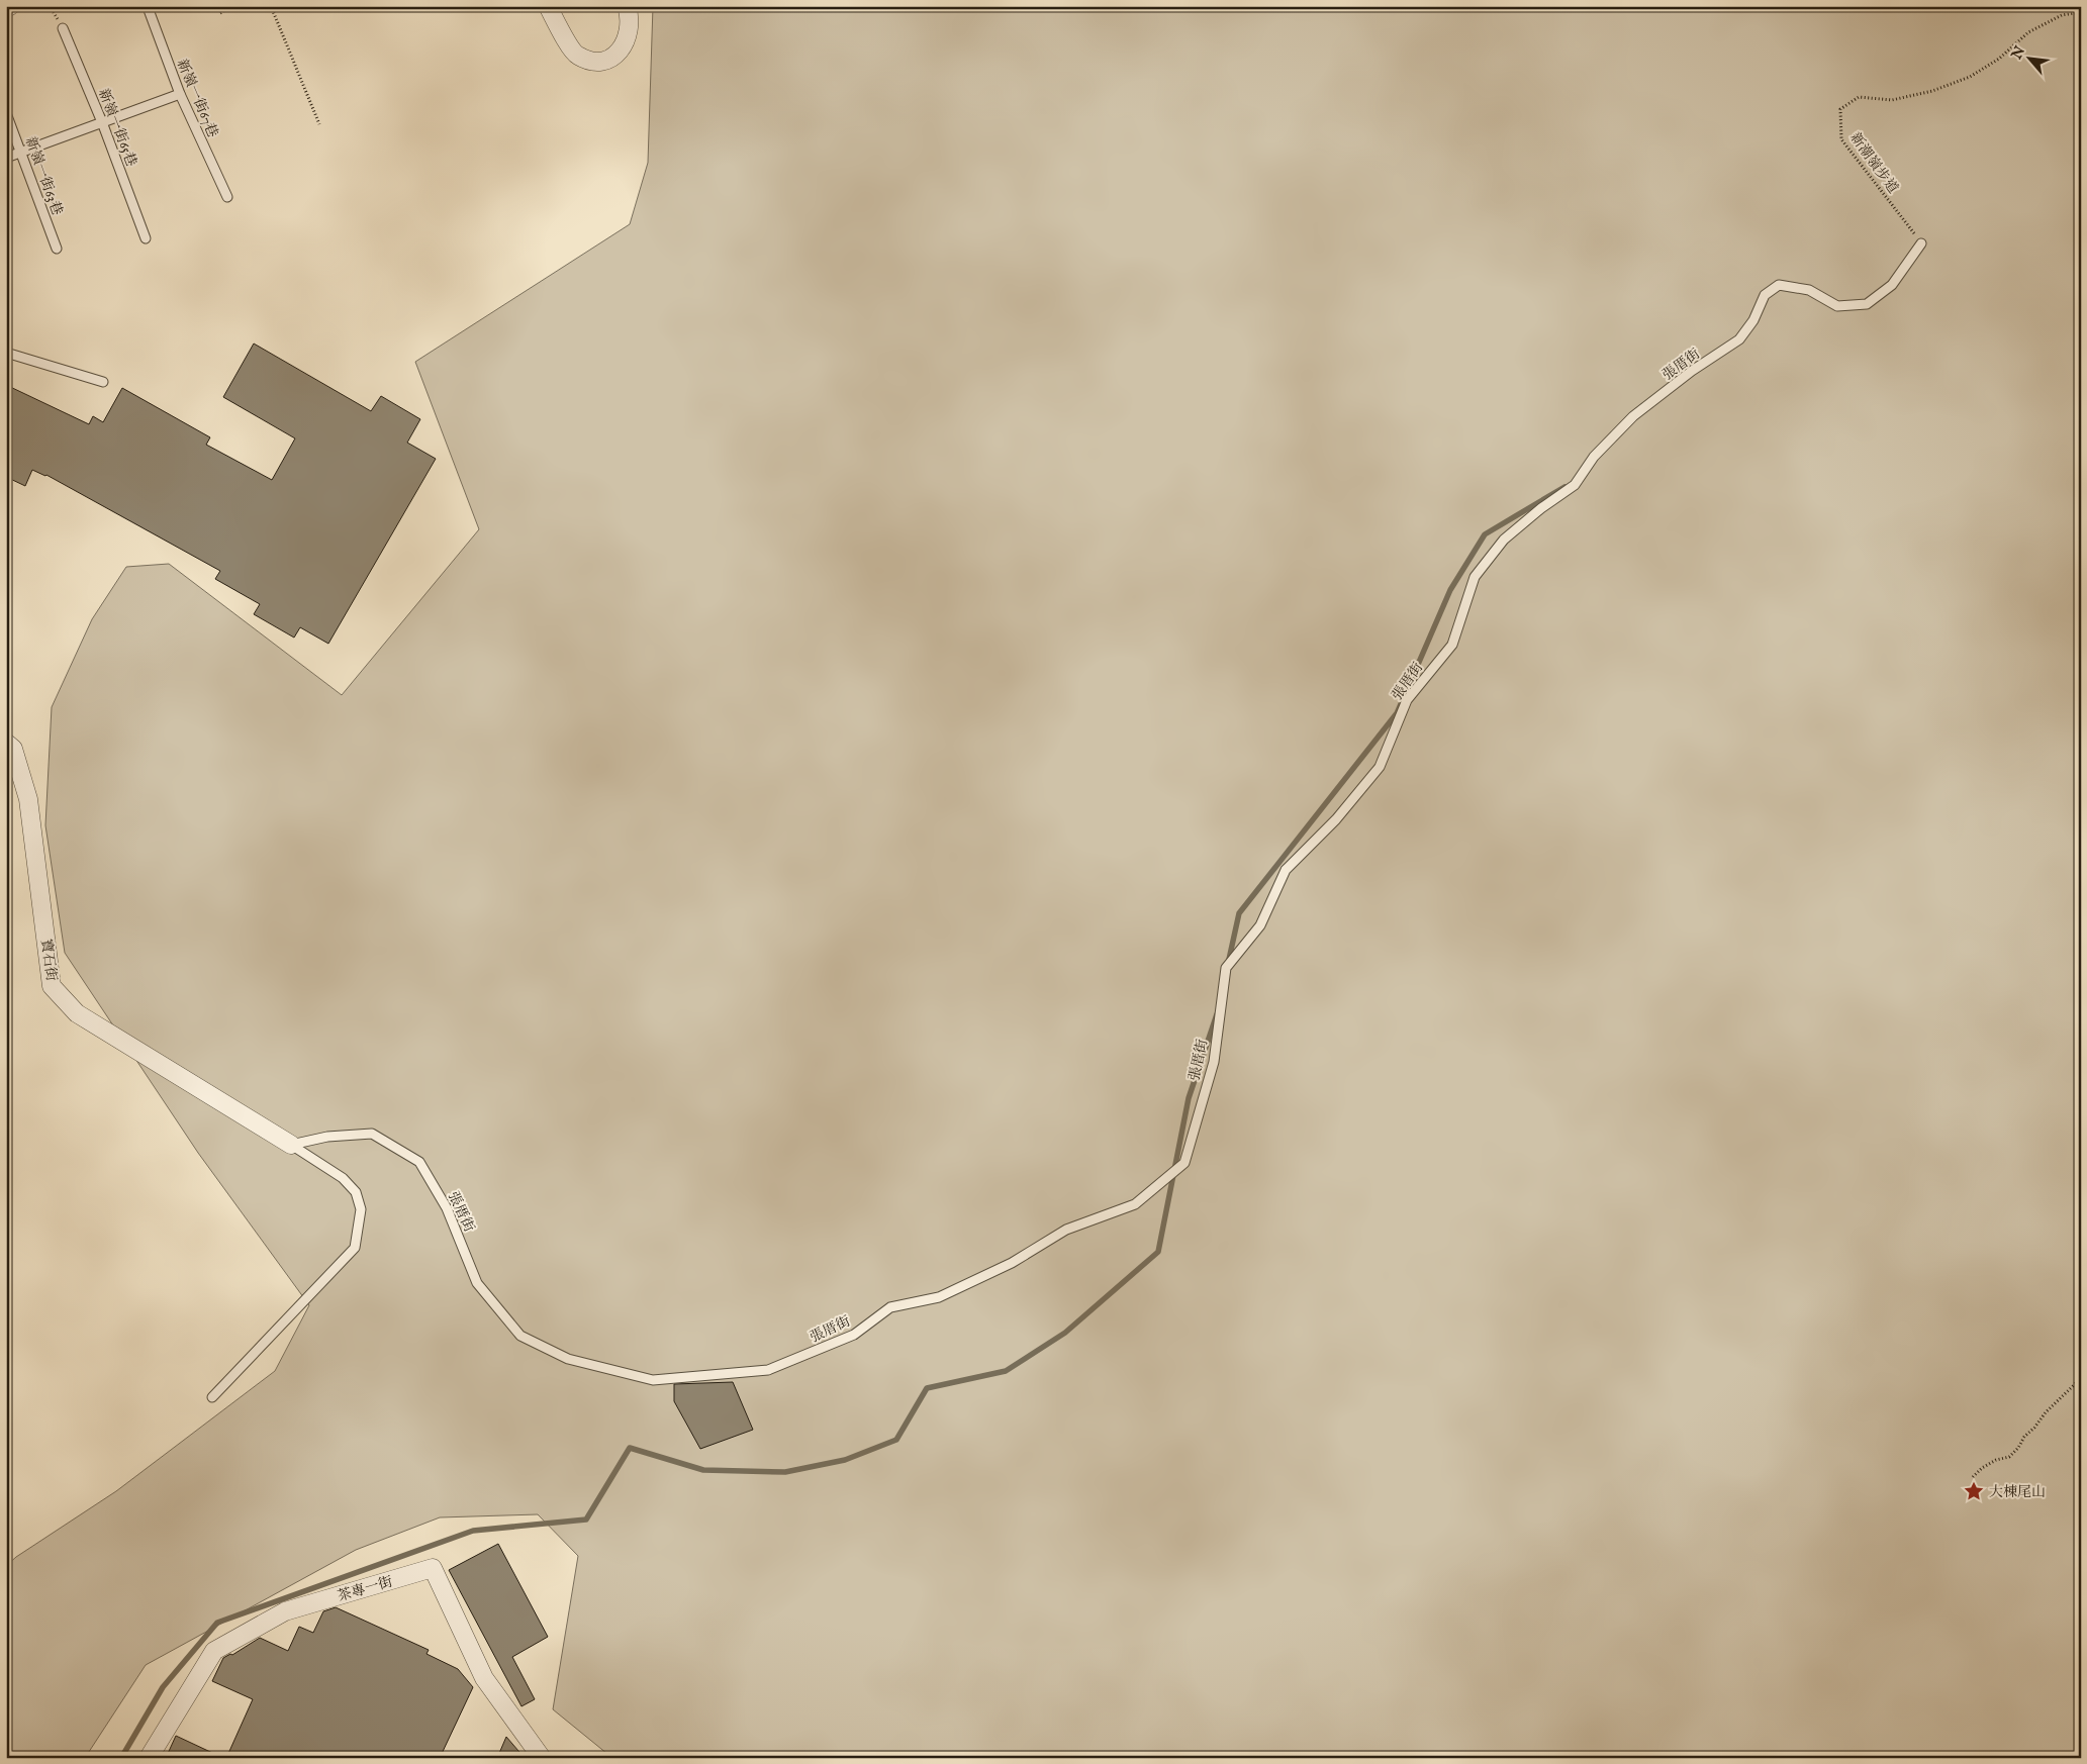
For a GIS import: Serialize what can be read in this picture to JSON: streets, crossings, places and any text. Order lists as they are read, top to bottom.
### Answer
{
  "streets": {
    "street": ["寶石街", "茶專一街"],
    "lane": [
      "新嶺一街67巷",
      "新嶺一街65巷",
      "新嶺一街63巷",
      "張厝街"
    ],
    "path": ["新潮嶺步道"]
  },
  "crossings": [
    ["新潮嶺步道", "張厝街"],
    ["張厝街", "寶石街"]
  ],
  "places": {
    "place": ["大棟尾山"]
  },
  "north": "top left"
}
